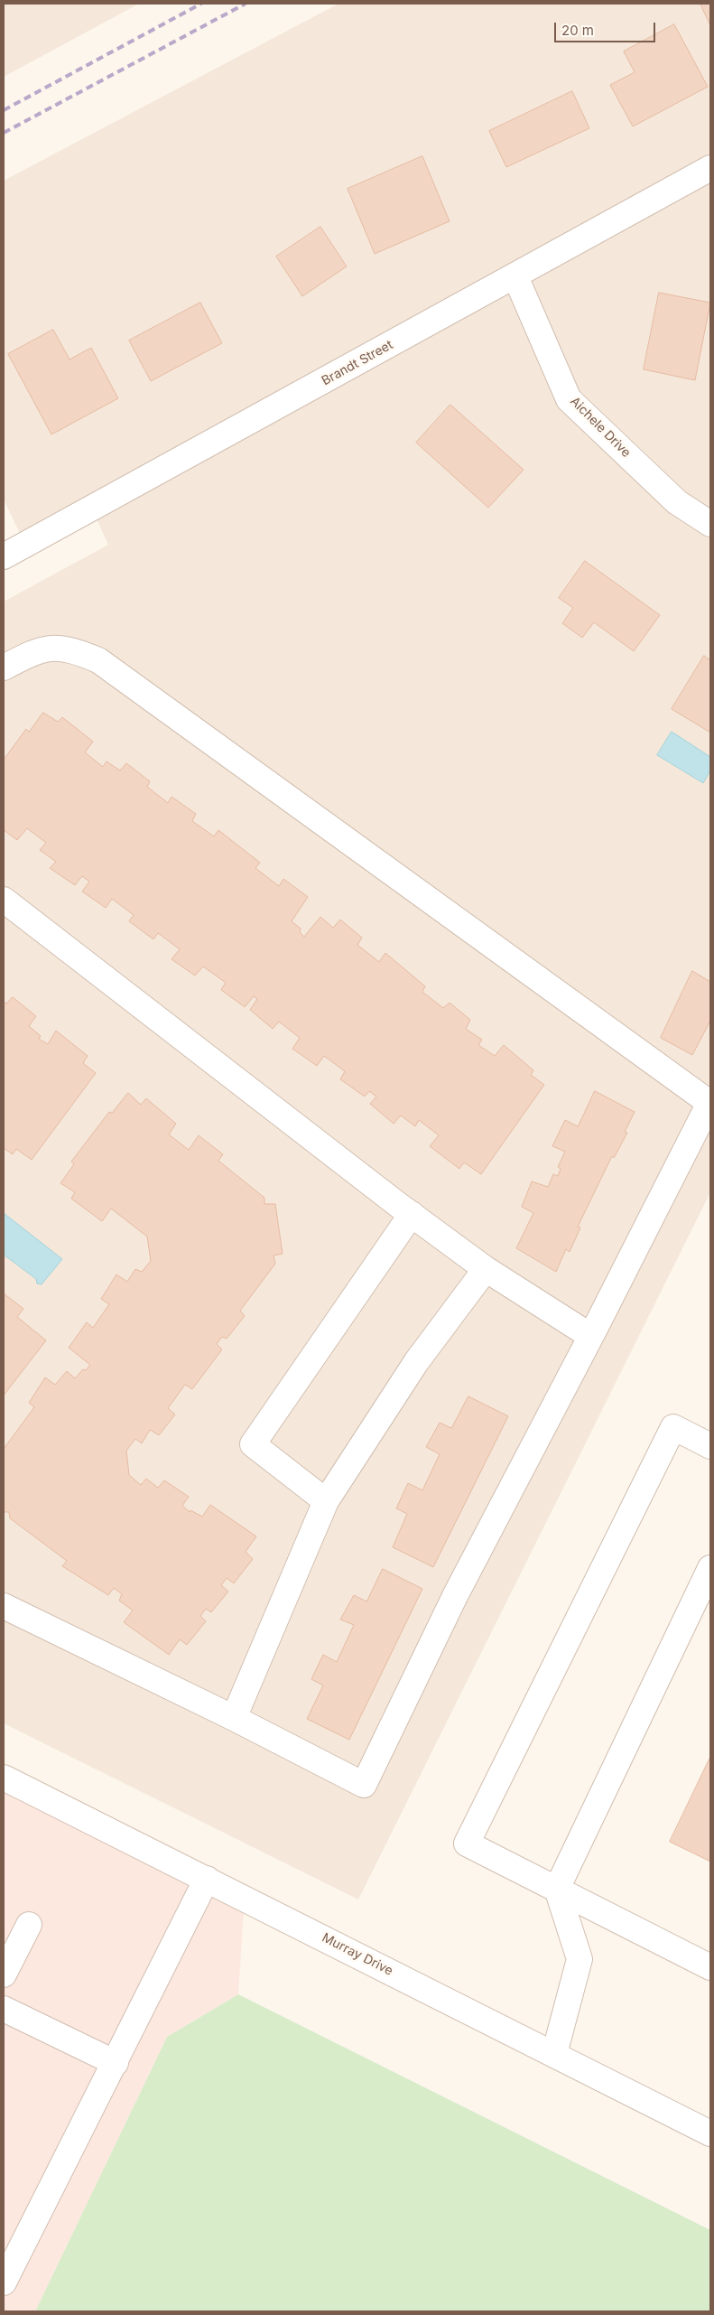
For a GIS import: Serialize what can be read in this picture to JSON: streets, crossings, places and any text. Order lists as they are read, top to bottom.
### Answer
{
  "streets": {
    "street": ["Brandt Street", "Aichele Drive", "Murray Drive"]
  },
  "crossings": [
    ["Brandt Street", "Aichele Drive"]
  ],
  "scale_bar": "20 m"
}
